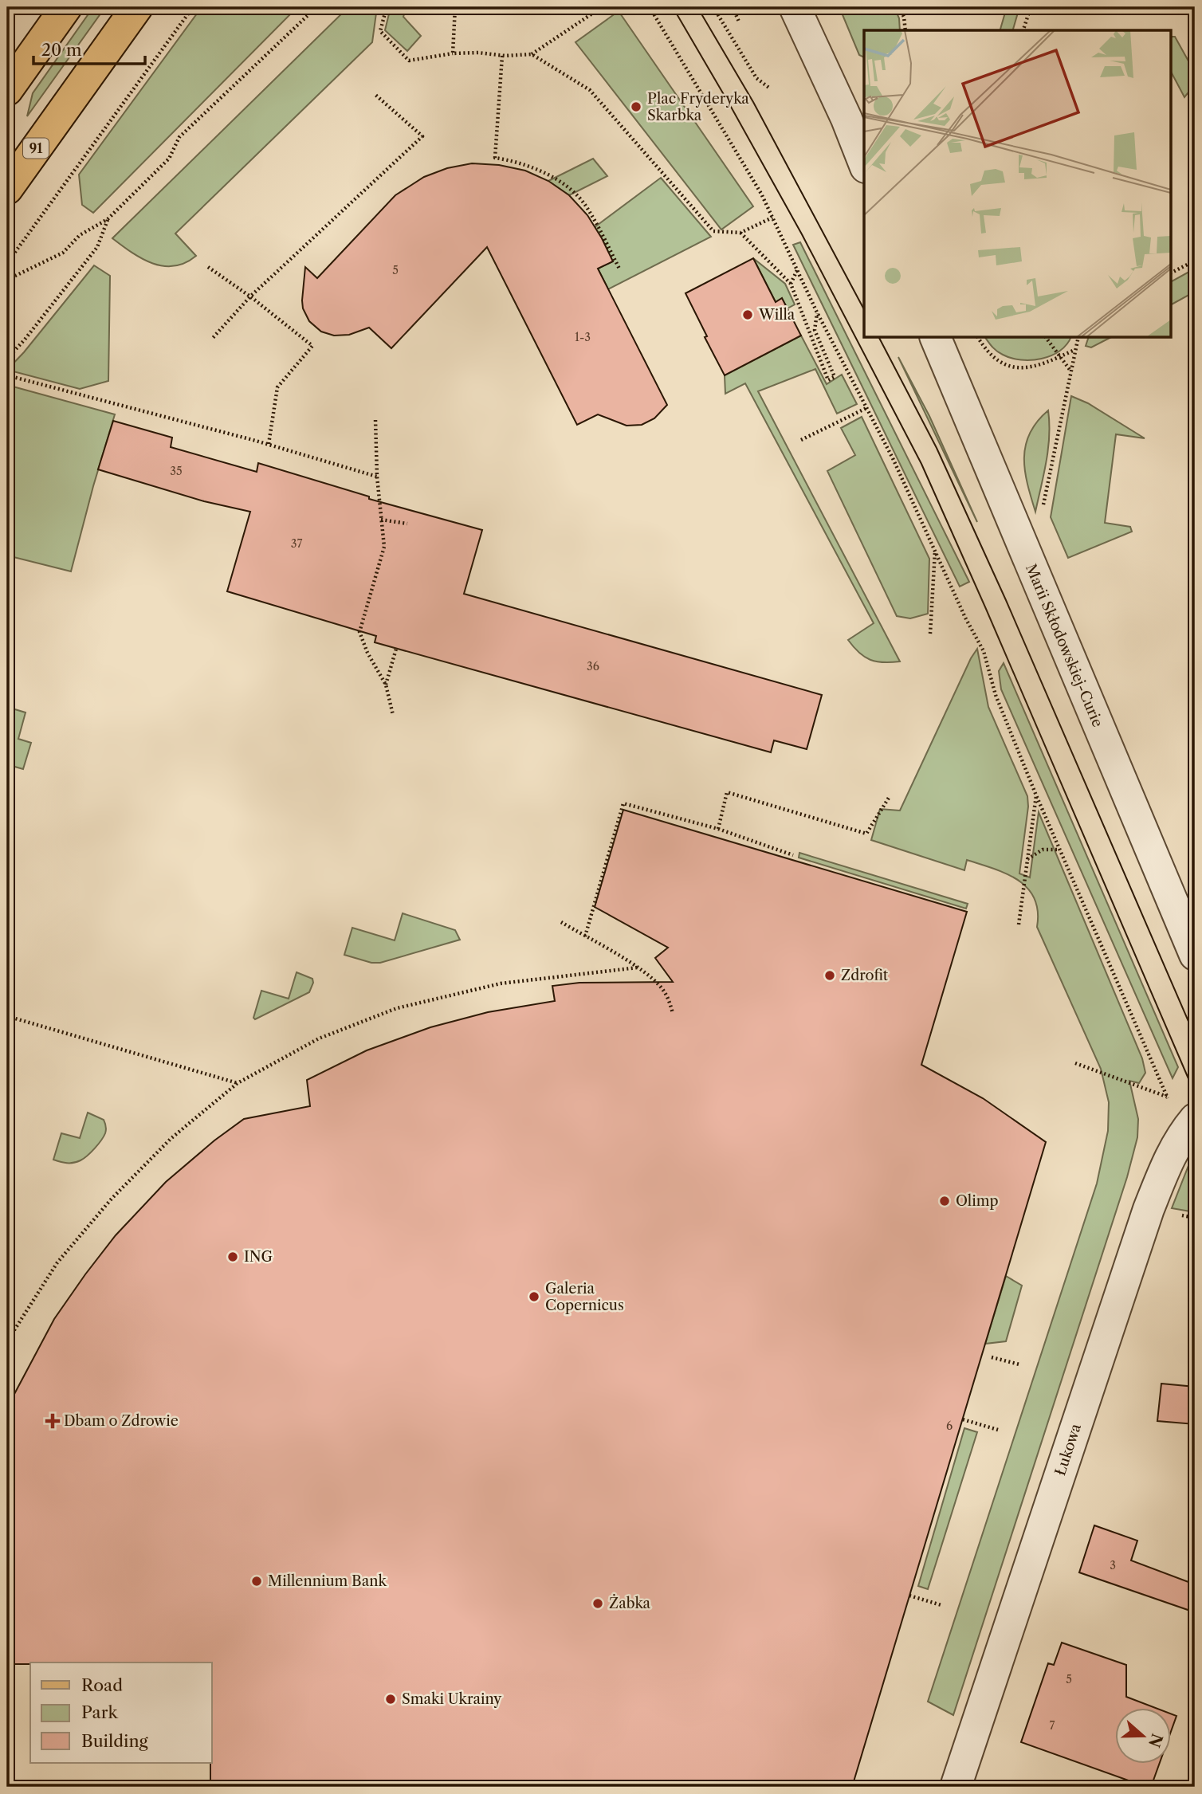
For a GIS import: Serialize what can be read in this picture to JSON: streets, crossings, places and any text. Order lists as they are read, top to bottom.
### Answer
{
  "streets": {
    "main road": ["91"],
    "street": ["Marii Skłodowskiej-Curie", "Łukowa"]
  },
  "places": {
    "other": [
      "Plac Fryderyka Skarbka",
      "Willa",
      "Zdrofit",
      "Olimp",
      "ING",
      "Galeria Copernicus",
      "Millennium Bank",
      "Żabka",
      "Smaki Ukrainy"
    ],
    "health": ["Dbam o Zdrowie"]
  },
  "house_numbers": [
    "5",
    "1-3",
    "35",
    "37",
    "36",
    "6",
    "3",
    "5",
    "7"
  ],
  "legend": ["Road", "Park", "Building"],
  "scale_bar": "20 m",
  "north": "right"
}
